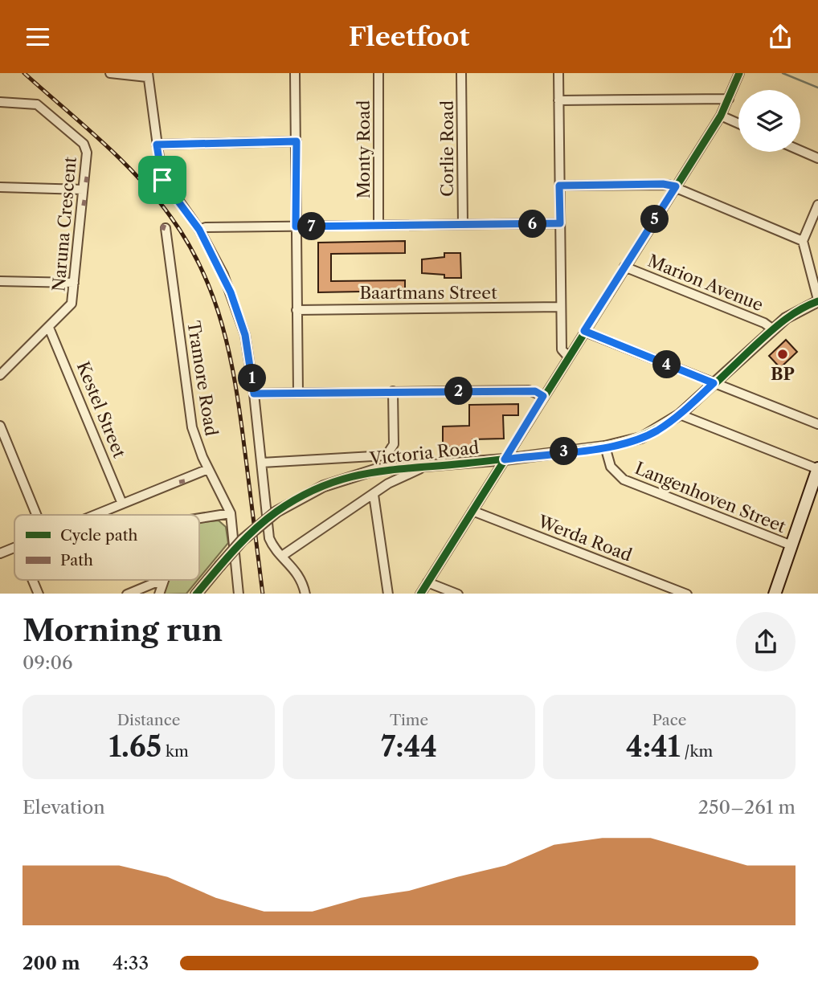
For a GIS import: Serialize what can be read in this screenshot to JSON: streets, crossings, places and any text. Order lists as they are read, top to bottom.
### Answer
{
  "streets": {
    "street": [
      "Corlie Road",
      "Monty Road",
      "Naruna Crescent",
      "Marion Avenue",
      "Baartmans Street",
      "Tramore Road",
      "Kestel Street",
      "Victoria Road",
      "Langenhoven Street",
      "Werda Road"
    ]
  },
  "crossings": [
    ["Naruna Crescent", "Kestel Street"],
    ["Marion Avenue", "Victoria Road"],
    ["Victoria Road", "Langenhoven Street"]
  ],
  "places": ["BP"],
  "legend": ["Cycle path", "Path"],
  "page": {
    "header": "Fleetfoot",
    "pins": [
      "5",
      "6",
      "7",
      "4",
      "1",
      "2",
      "3"
    ],
    "heading": ["Morning run", "09:06"],
    "stats": [
      ["Distance", "1.65 km"],
      ["Time", "7:44"],
      ["Pace", "4:41 /km"]
    ],
    "chart": ["Elevation", "250–261 m"],
    "list": [
      {
        "name": "200 m",
        "note": "4:33"
      }
    ]
  }
}
